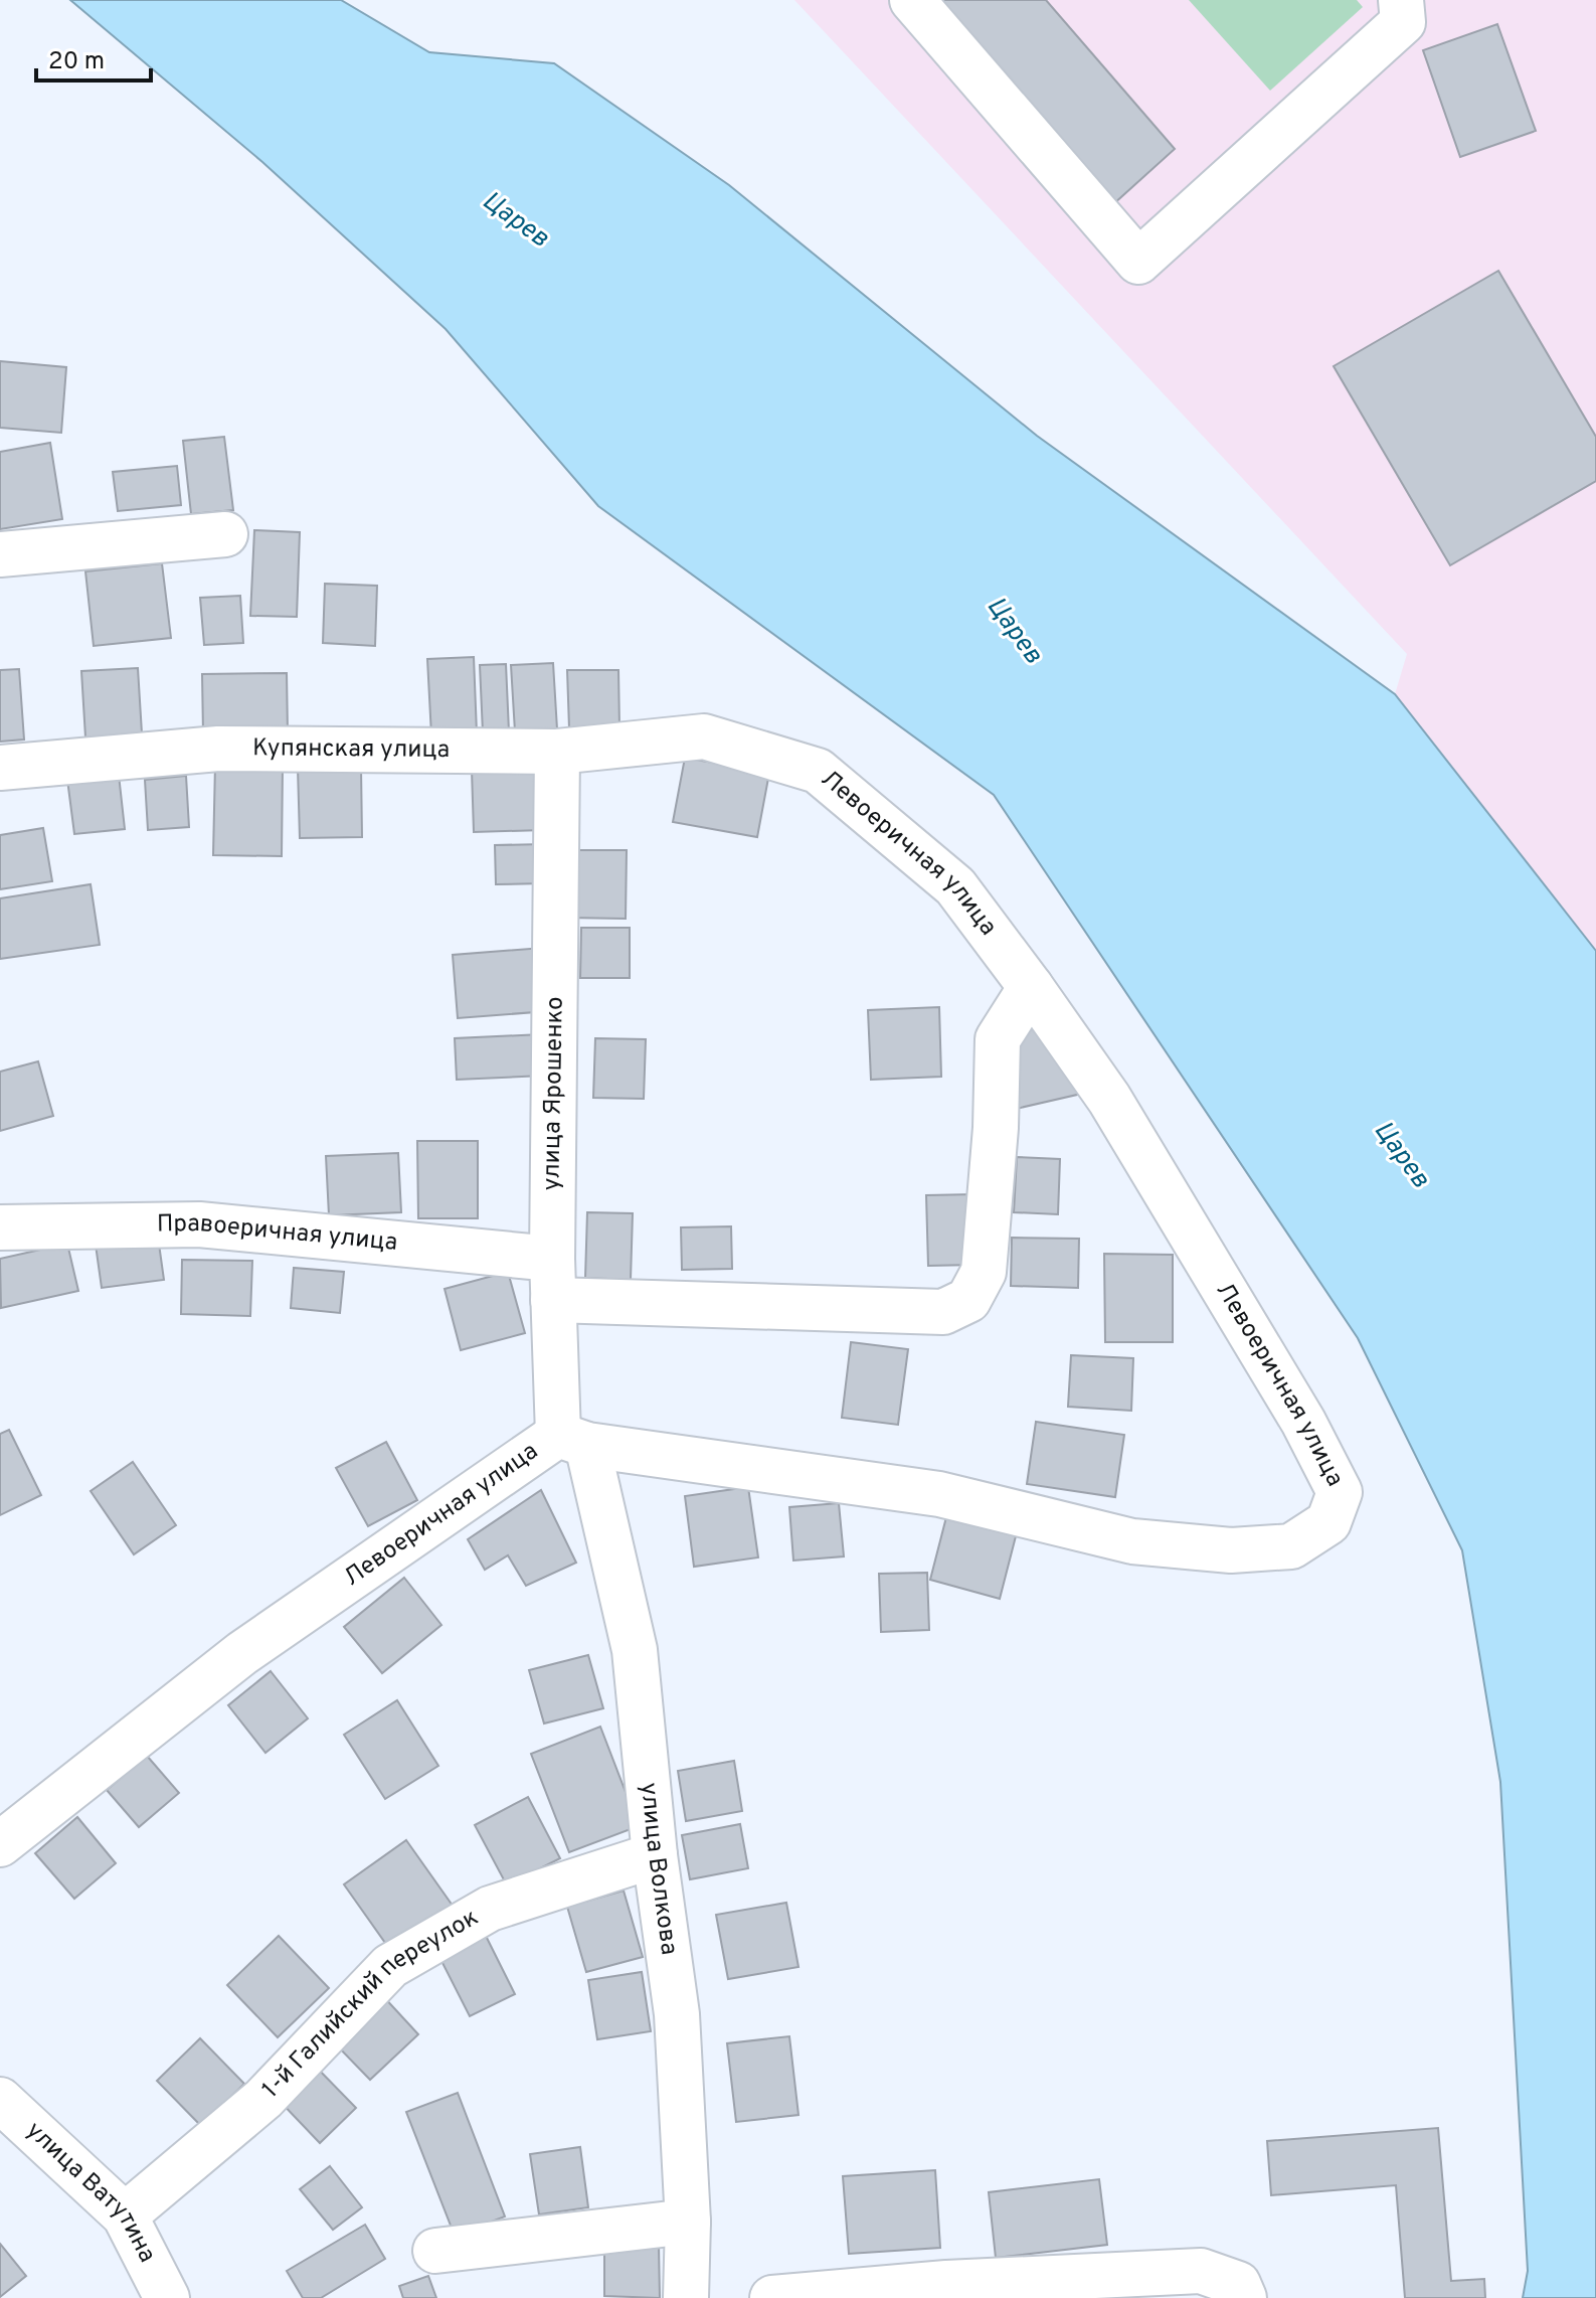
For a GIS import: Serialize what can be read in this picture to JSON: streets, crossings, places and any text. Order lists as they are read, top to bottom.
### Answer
{
  "streets": {
    "street": [
      "Купянская улица",
      "Левоеричная улица",
      "улица Ярошенко",
      "Правоеричная улица",
      "улица Волкова",
      "1-й Галийский переулок",
      "улица Ватутина"
    ]
  },
  "crossings": [
    ["Купянская улица", "Левоеричная улица"],
    ["Купянская улица", "улица Ярошенко"],
    ["Левоеричная улица", "улица Ярошенко"],
    ["Левоеричная улица", "Правоеричная улица"],
    ["Левоеричная улица", "улица Волкова"],
    ["улица Ярошенко", "Правоеричная улица"],
    ["улица Ярошенко", "улица Волкова"],
    ["улица Волкова", "1-й Галийский переулок"],
    ["1-й Галийский переулок", "улица Ватутина"]
  ],
  "water": ["Царев"],
  "scale_bar": "20 m"
}
